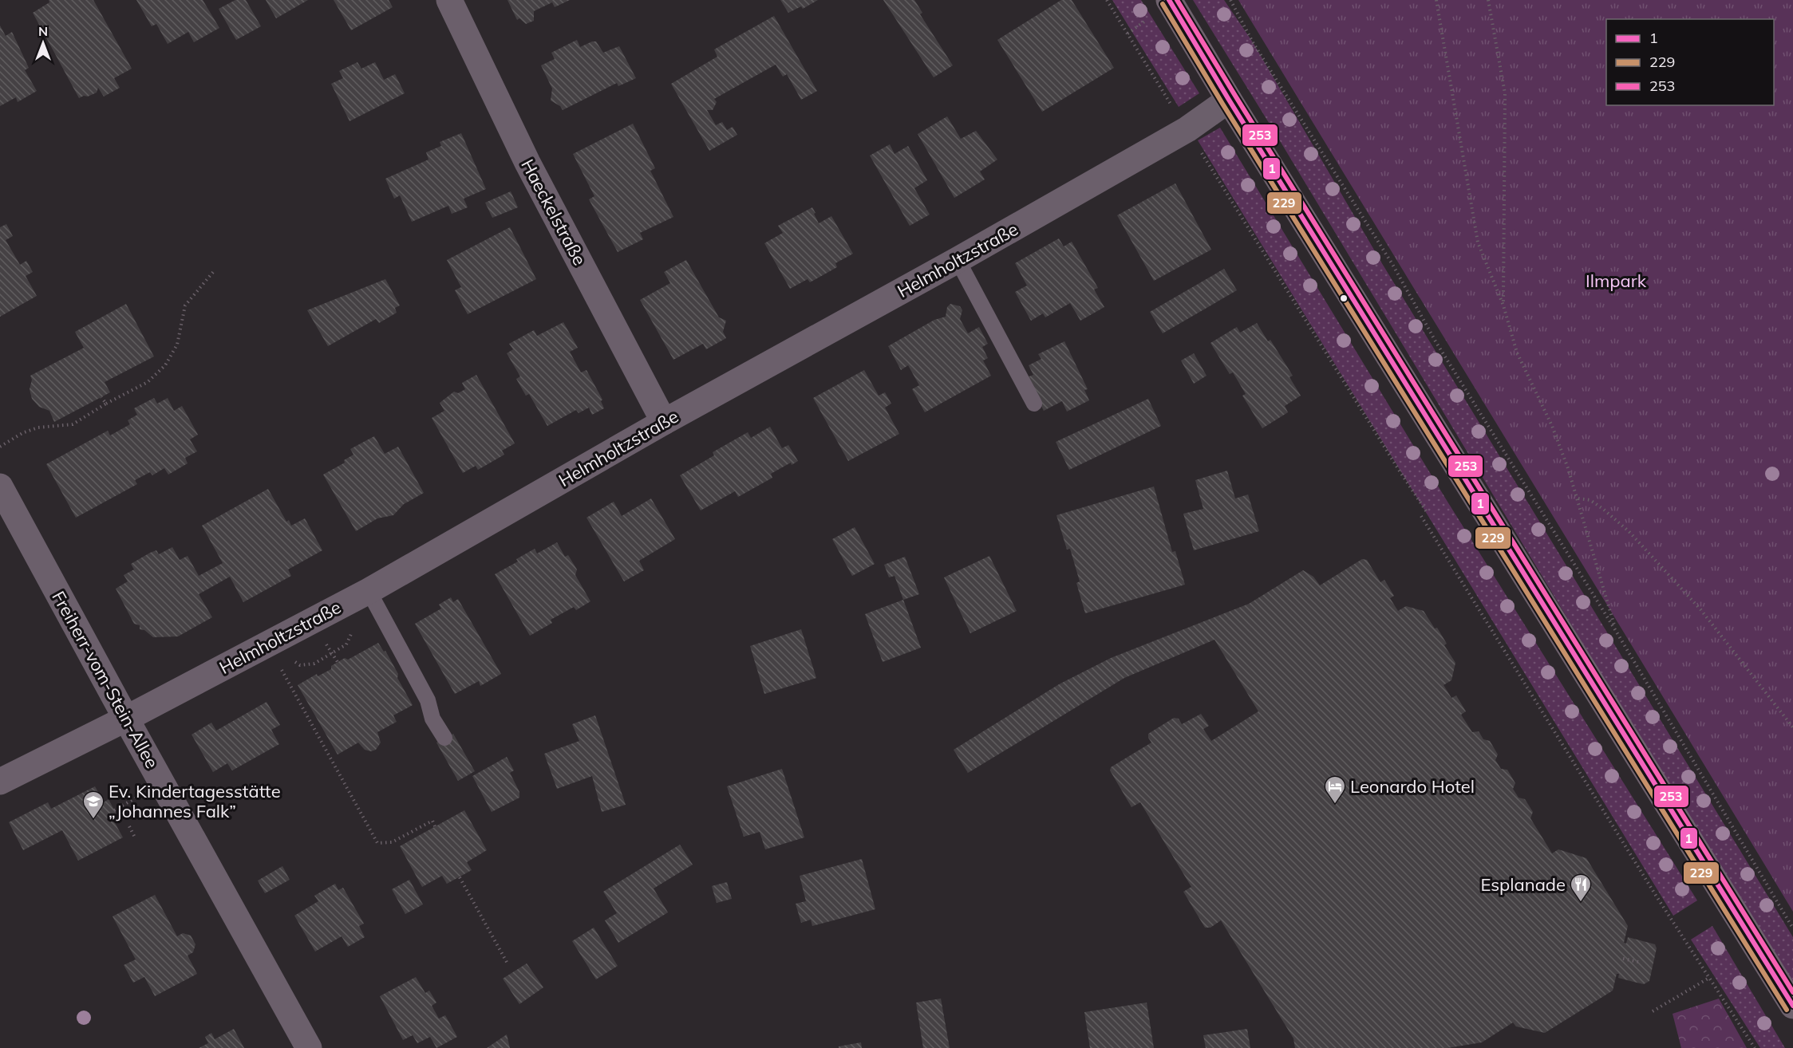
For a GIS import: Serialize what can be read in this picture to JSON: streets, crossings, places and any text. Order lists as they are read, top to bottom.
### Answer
{
  "streets": {
    "street": ["Haeckelstraße", "Helmholtzstraße", "Freiherr-vom-Stein-Allee"]
  },
  "crossings": [
    ["Haeckelstraße", "Helmholtzstraße"],
    ["Helmholtzstraße", "Freiherr-vom-Stein-Allee"]
  ],
  "parks": ["Ilmpark"],
  "places": {
    "hotel": ["Leonardo Hotel"],
    "school or university": ["Ev. Kindertagesstätte „Johannes Falk”"],
    "restaurant": ["Esplanade"]
  },
  "lines": ["transit line 1", "transit line 253", "transit line 229"],
  "legend": ["1", "229", "253"],
  "north": "top"
}
